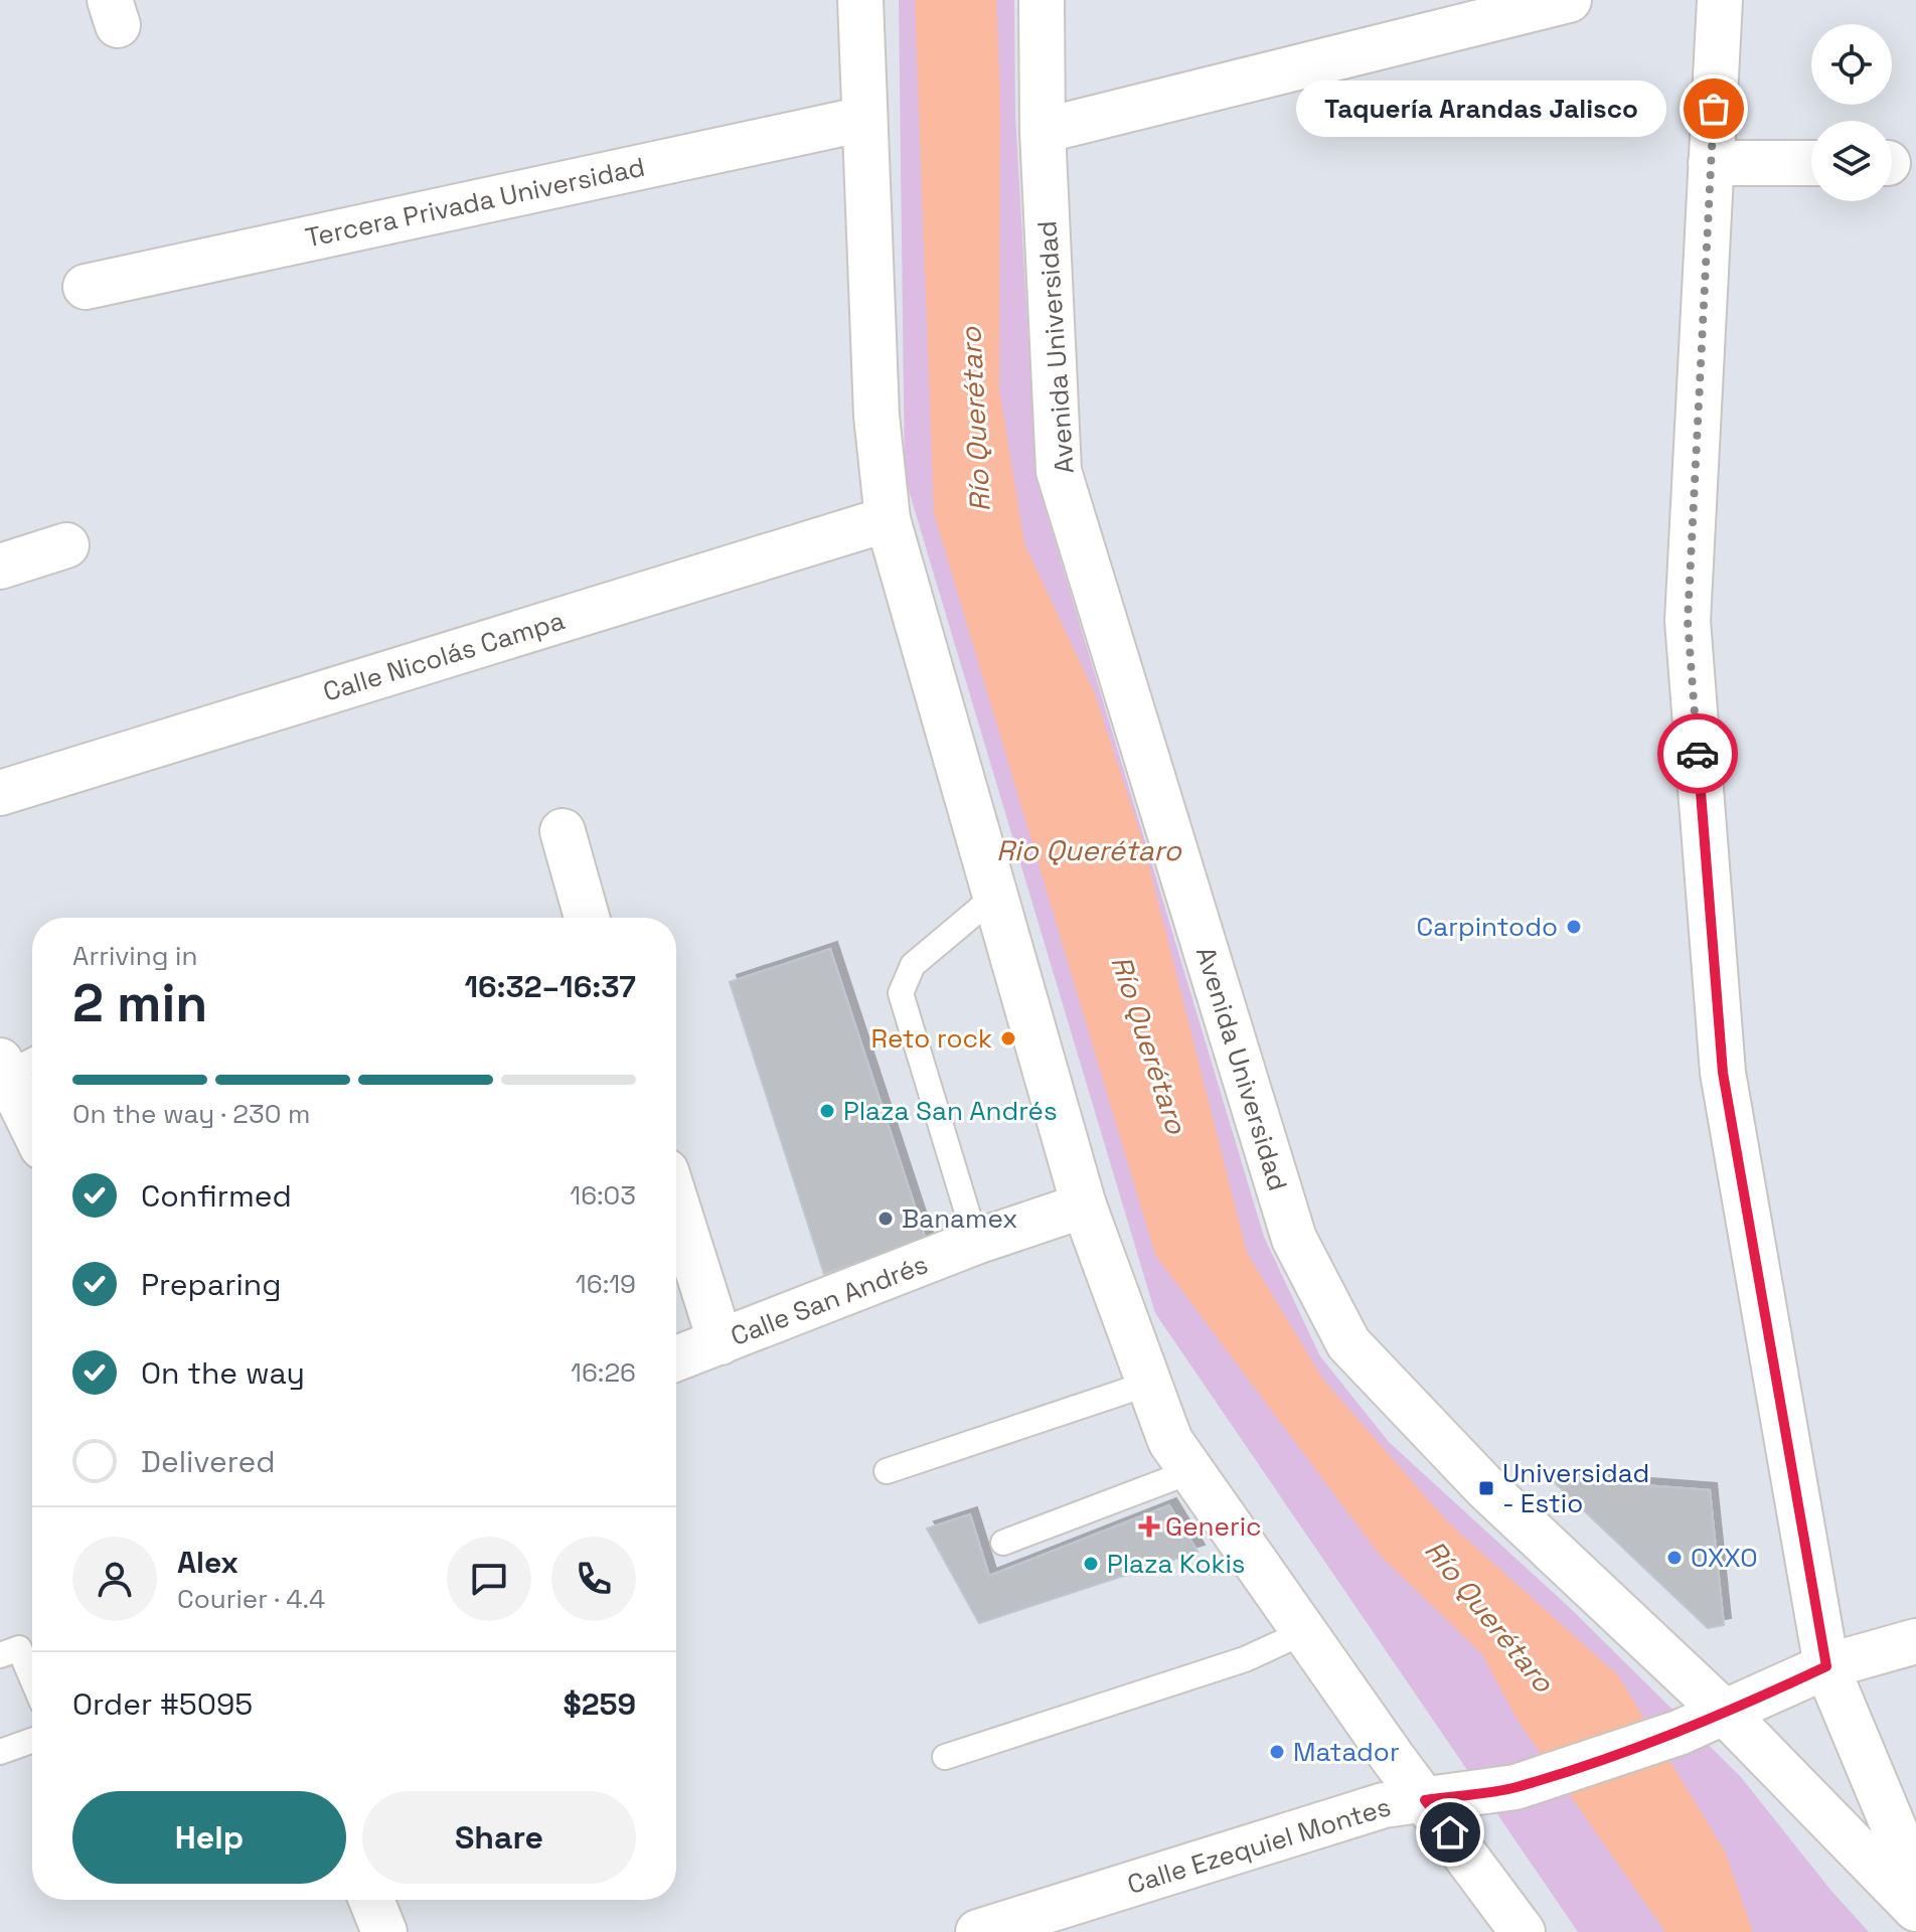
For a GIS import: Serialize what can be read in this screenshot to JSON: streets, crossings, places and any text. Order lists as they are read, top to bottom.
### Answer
{
  "streets": {
    "main road": [
      "Tercera Privada Universidad",
      "Avenida Universidad",
      "Calle Nicolás Campa",
      "Calle San Andrés",
      "Calle Ezequiel Montes"
    ]
  },
  "crossings": [
    ["Avenida Universidad", "Calle Ezequiel Montes"]
  ],
  "water": ["Río Querétaro", "Rio Querétaro"],
  "places": {
    "other": [
      "Taquería Arandas Jalisco",
      "Carpintodo",
      "Reto rock",
      "Plaza San Andrés",
      "Banamex",
      "OXXO",
      "Plaza Kokis",
      "Matador"
    ],
    "transit": ["Universidad - Estio"],
    "health": ["Generic"]
  },
  "page": {
    "bubble": "Taquería Arandas Jalisco",
    "heading": ["2 min", "Arriving in", "16:32–16:37"],
    "panel": [
      "Alex",
      "Courier · 4.4",
      "Order #5095",
      "$259"
    ],
    "bar": "On the way · 230 m",
    "list": [
      ["Confirmed", "16:03"],
      ["Preparing", "16:19"],
      ["On the way", "16:26"],
      "Delivered"
    ],
    "buttons": ["Help", "Share"]
  }
}
